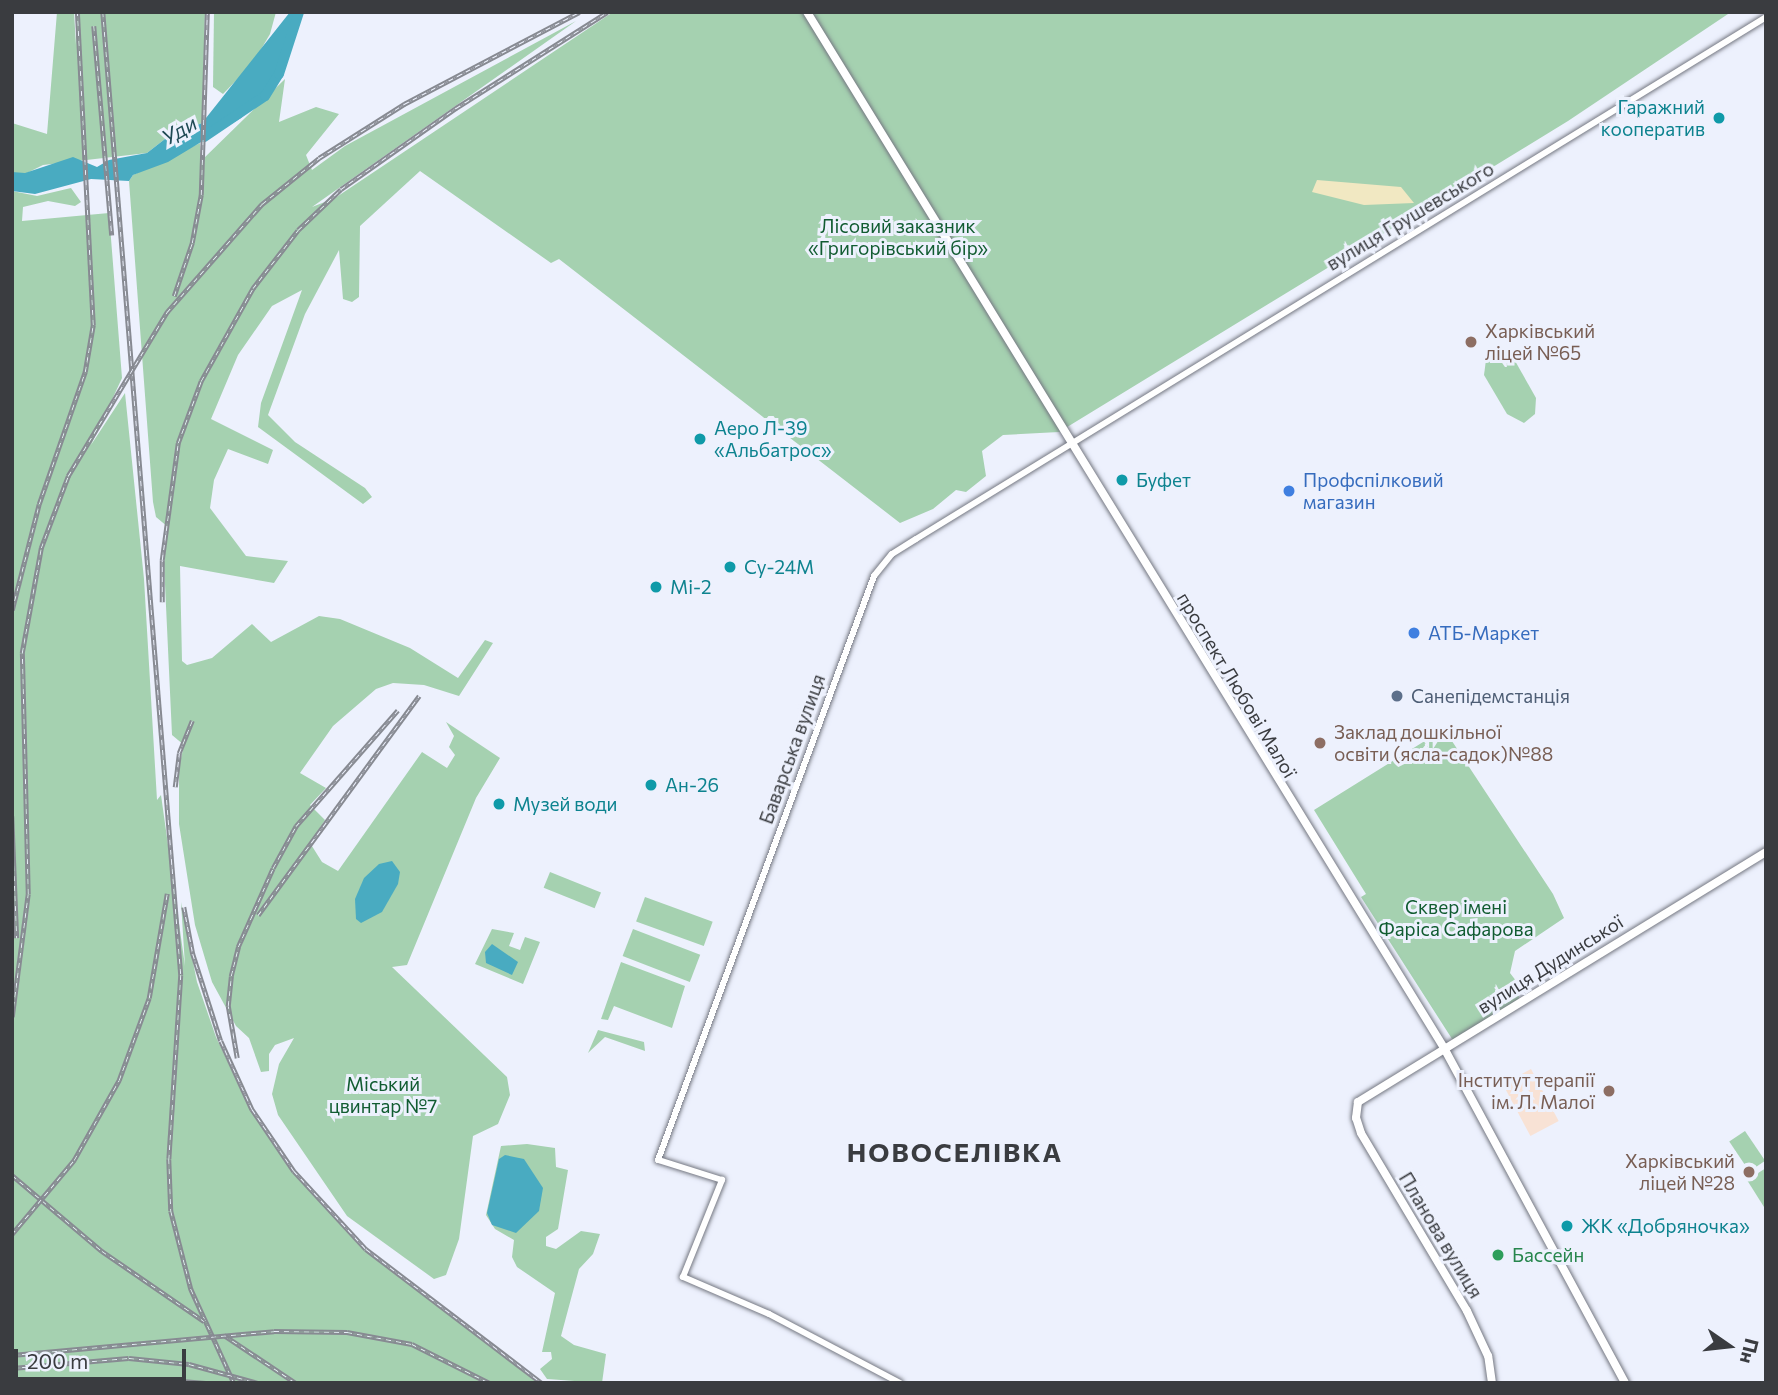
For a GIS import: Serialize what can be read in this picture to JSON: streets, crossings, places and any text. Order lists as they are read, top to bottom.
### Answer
{
  "streets": {
    "main road": ["проспект Любові Малої", "вулиця Дудинської", "Планова вулиця"],
    "street": ["вулиця Грушевського", "Баварська вулиця"]
  },
  "crossings": [
    ["вулиця Грушевського", "проспект Любові Малої"],
    ["вулиця Грушевського", "Баварська вулиця"],
    ["проспект Любові Малої", "Баварська вулиця"],
    ["проспект Любові Малої", "вулиця Дудинської"],
    ["вулиця Дудинської", "Планова вулиця"]
  ],
  "districts": ["НОВОСЕЛІВКА"],
  "water": ["Уди"],
  "parks": ["Лісовий заказник «Григорівський бір»", "Сквер імені Фаріса Сафарова", "Міський цвинтар №7"],
  "places": [
    "Гаражний кооператив",
    "Харківський ліцей №65",
    "Аеро Л-39 «Альбатрос»",
    "Буфет",
    "Профспілковий магазин",
    "Су-24М",
    "Мі-2",
    "АТБ-Маркет",
    "Санепідемстанція",
    "Заклад дошкільної освіти (ясла-садок)№88",
    "Ан-26",
    "Музей води",
    "Інститут терапії ім. Л. Малої",
    "Харківський ліцей №28",
    "ЖК «Добряночка»",
    "Бассейн"
  ],
  "scale_bar": "200 m",
  "north": "right"
}
